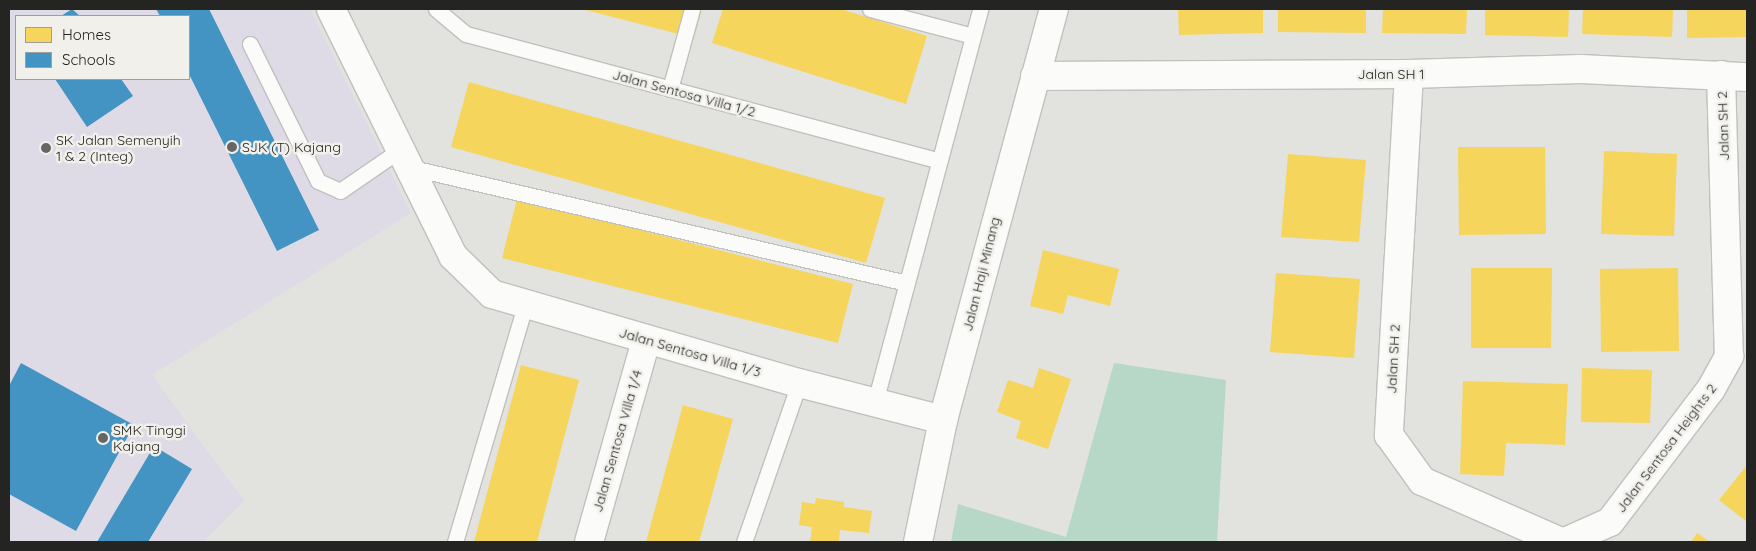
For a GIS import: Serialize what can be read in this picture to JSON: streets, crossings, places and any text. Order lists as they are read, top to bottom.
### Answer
{
  "streets": {
    "street": [
      "Jalan SH 1",
      "Jalan SH 2",
      "Jalan Haji Minang",
      "Jalan Sentosa Villa 1/3",
      "Jalan Sentosa Villa 1/4",
      "Jalan Sentosa Heights 2"
    ],
    "lane": ["Jalan Sentosa Villa 1/2"]
  },
  "crossings": [
    ["Jalan SH 1", "Jalan SH 2"],
    ["Jalan SH 1", "Jalan Haji Minang"],
    ["Jalan SH 2", "Jalan Sentosa Heights 2"],
    ["Jalan Haji Minang", "Jalan Sentosa Villa 1/3"],
    ["Jalan Sentosa Villa 1/3", "Jalan Sentosa Villa 1/4"]
  ],
  "places": ["SJK (T) Kajang", "SK Jalan Semenyih 1 & 2 (Integ)", "SMK Tinggi Kajang"],
  "legend": ["Homes", "Schools"]
}
